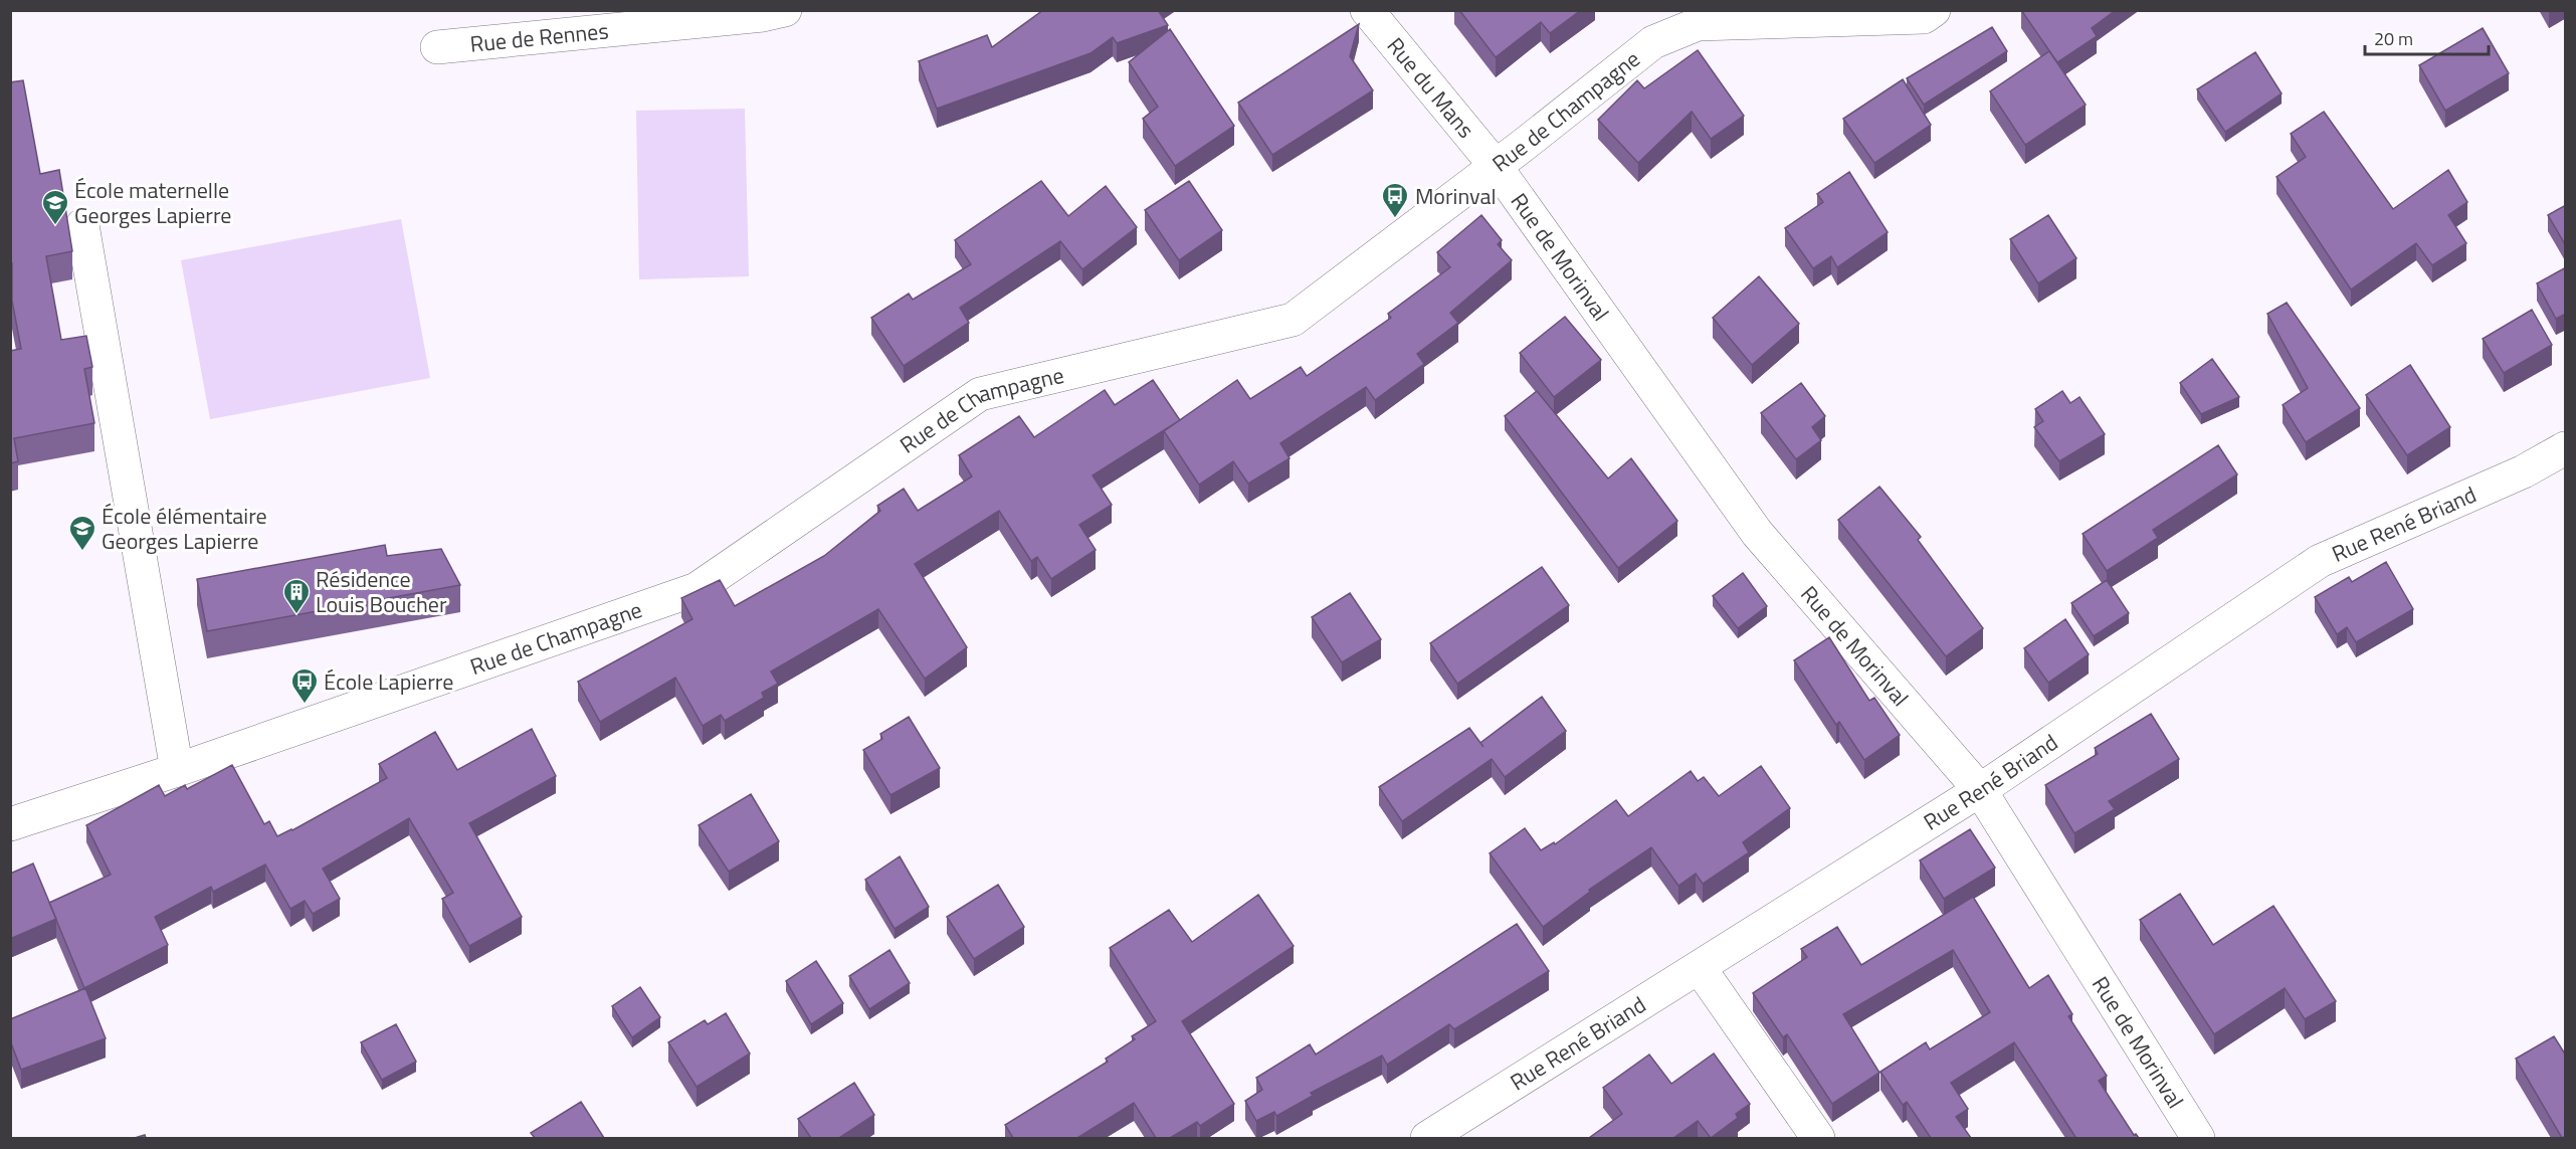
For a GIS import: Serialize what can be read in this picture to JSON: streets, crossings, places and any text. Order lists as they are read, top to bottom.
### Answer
{
  "streets": {
    "street": [
      "Rue de Rennes",
      "Rue du Mans",
      "Rue de Champagne",
      "Rue de Morinval",
      "Rue René Briand"
    ]
  },
  "crossings": [
    ["Rue du Mans", "Rue de Champagne"],
    ["Rue du Mans", "Rue de Morinval"],
    ["Rue de Champagne", "Rue de Morinval"],
    ["Rue de Morinval", "Rue René Briand"]
  ],
  "places": {
    "bus stop": ["Morinval", "École Lapierre"],
    "school or university": ["École maternelle Georges Lapierre", "École élémentaire Georges Lapierre"],
    "building": ["Résidence Louis Boucher"]
  },
  "scale_bar": "20 m"
}
